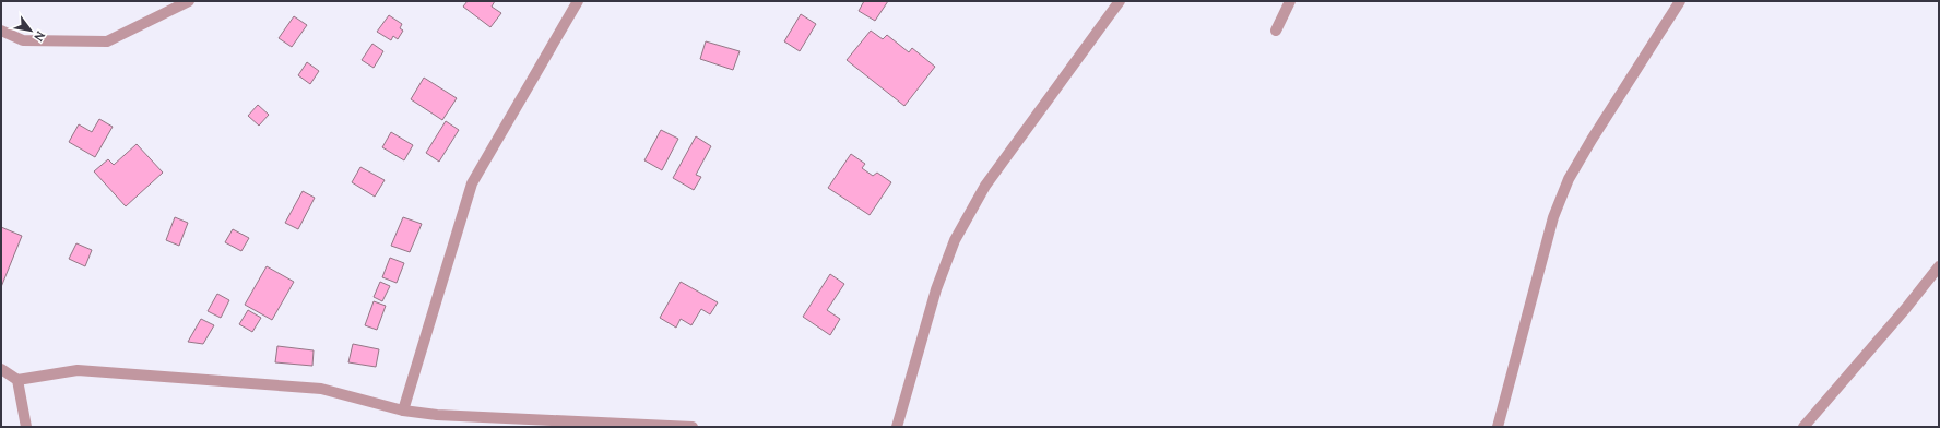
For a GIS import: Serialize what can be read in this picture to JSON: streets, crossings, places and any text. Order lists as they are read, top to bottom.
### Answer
{
  "north": "bottom right"
}
